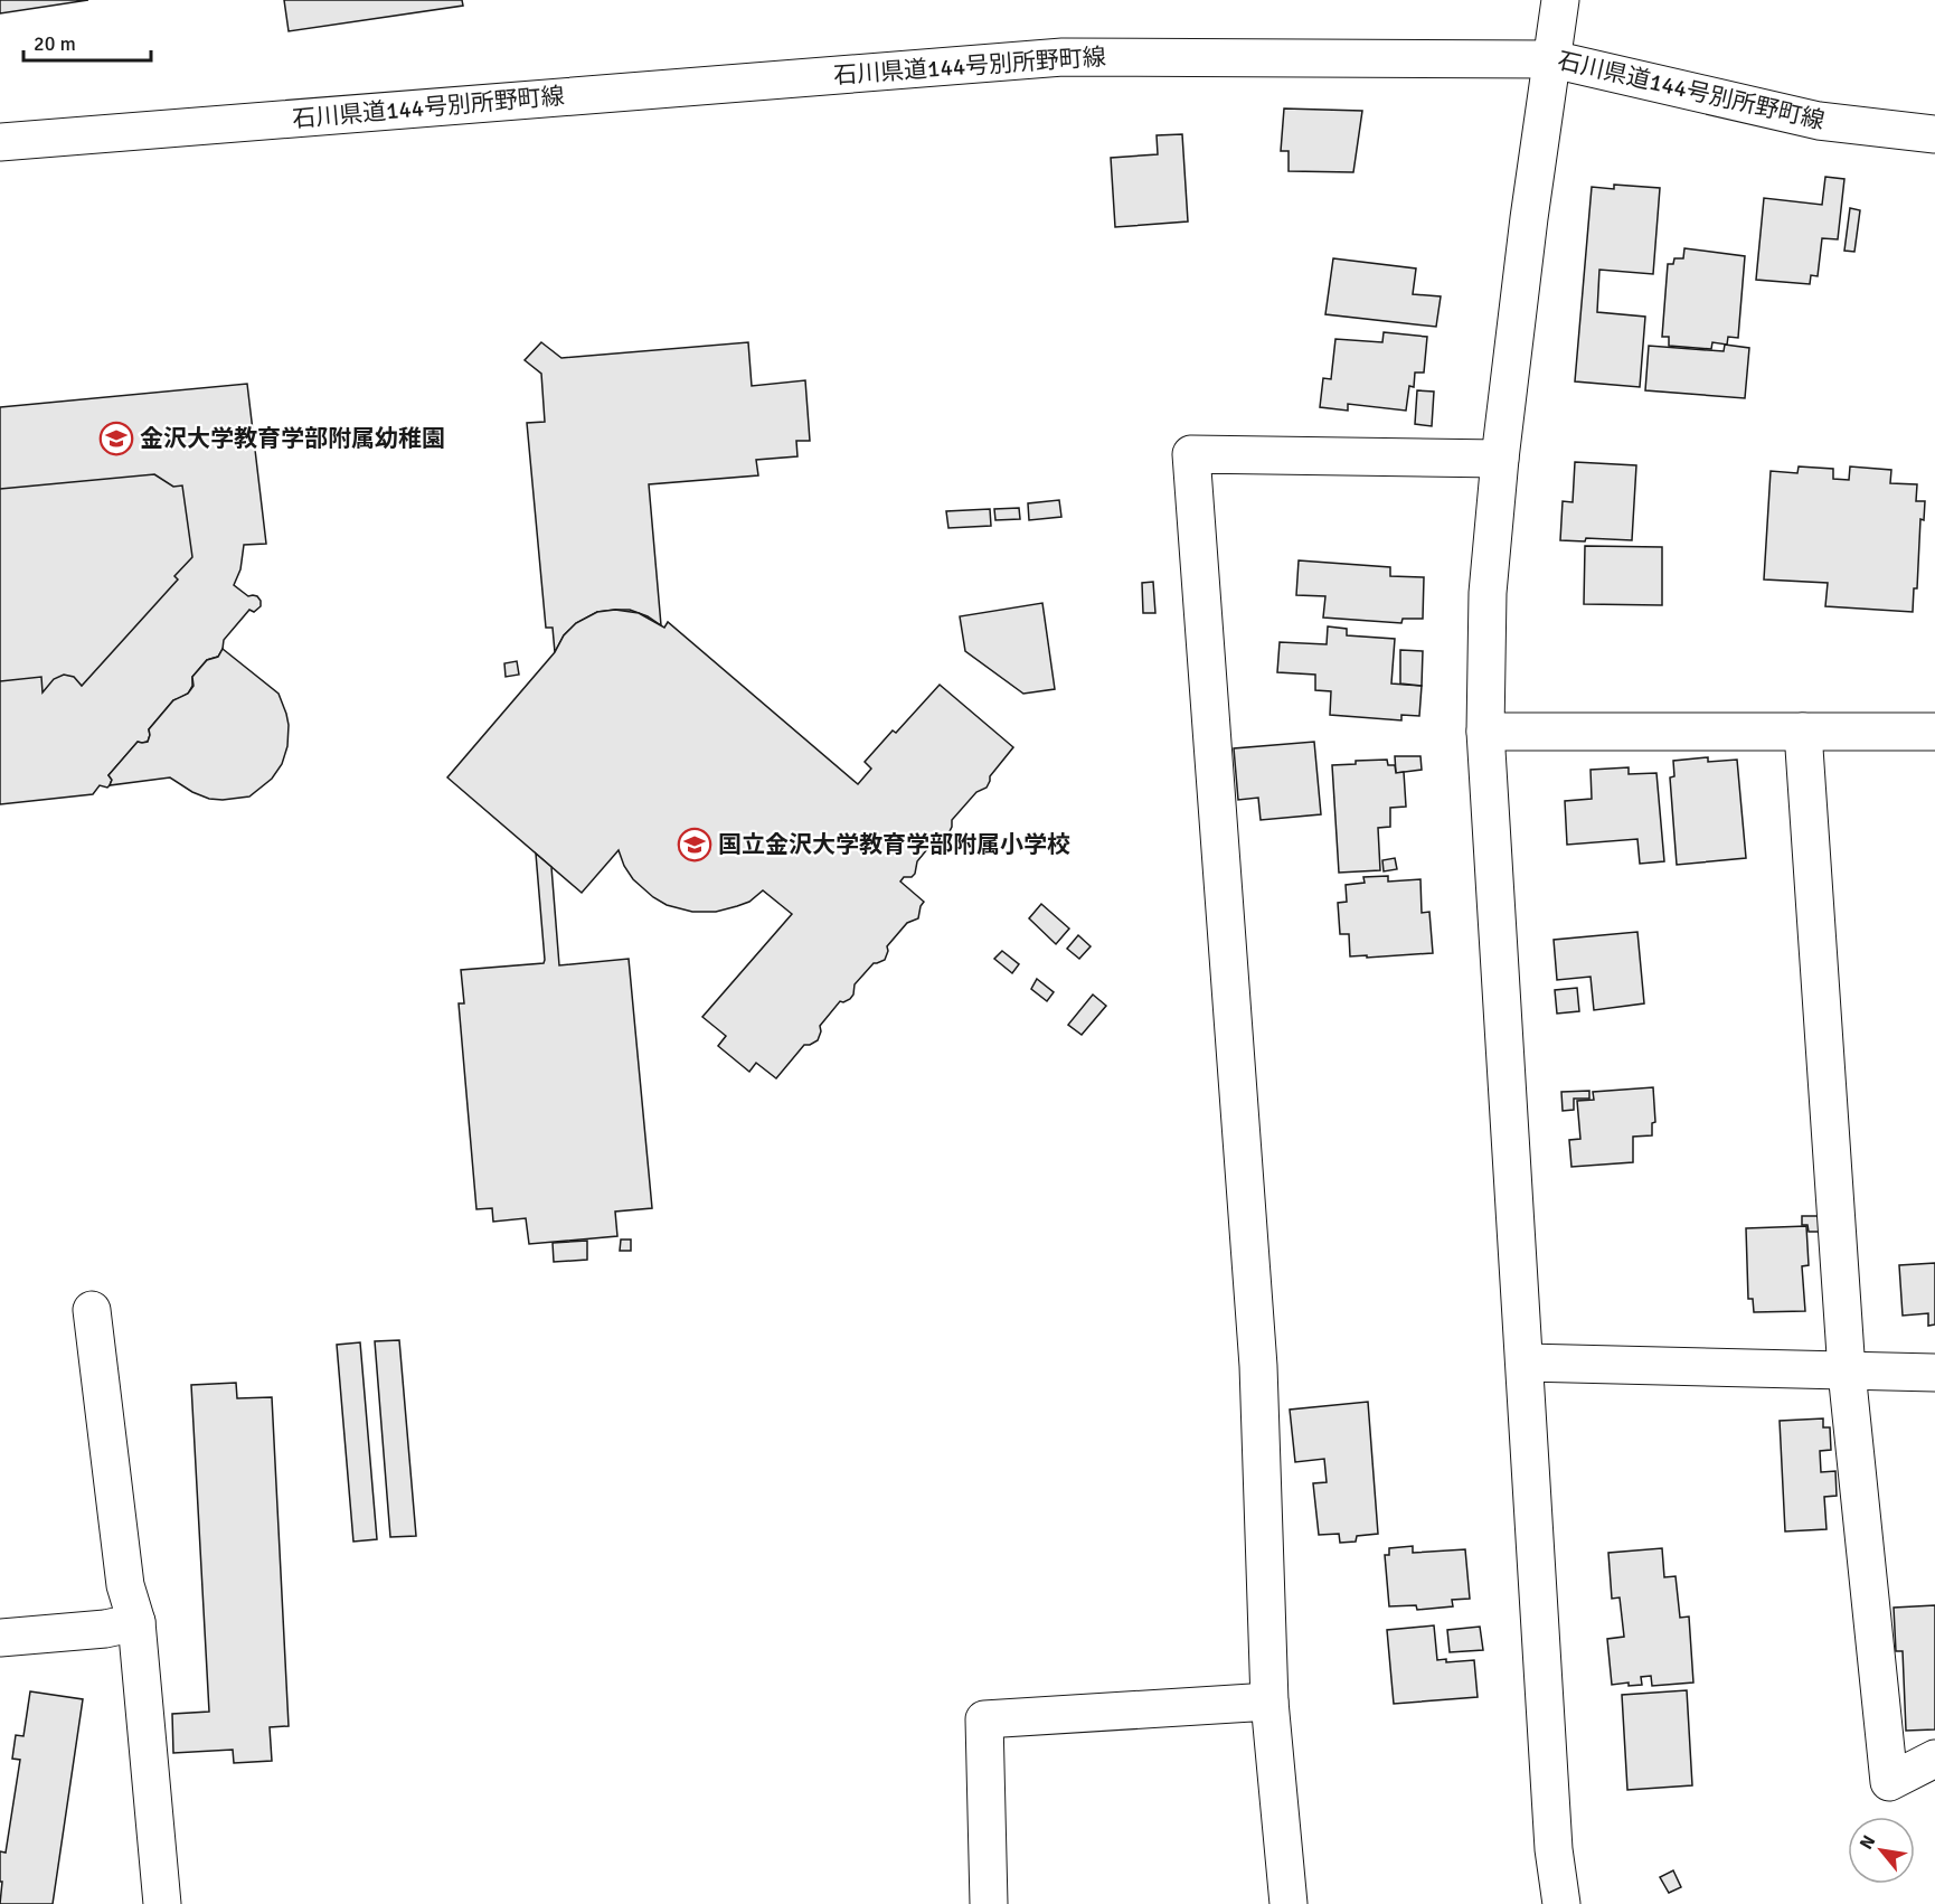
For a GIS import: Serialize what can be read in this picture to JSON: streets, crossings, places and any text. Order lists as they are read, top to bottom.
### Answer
{
  "streets": {
    "street": ["石川県道144号別所野町線"]
  },
  "places": {
    "school or university": ["金沢大学教育学部附属幼稚園", "国立金沢大学教育学部附属小学校"]
  },
  "scale_bar": "20 m",
  "north": "top left"
}
